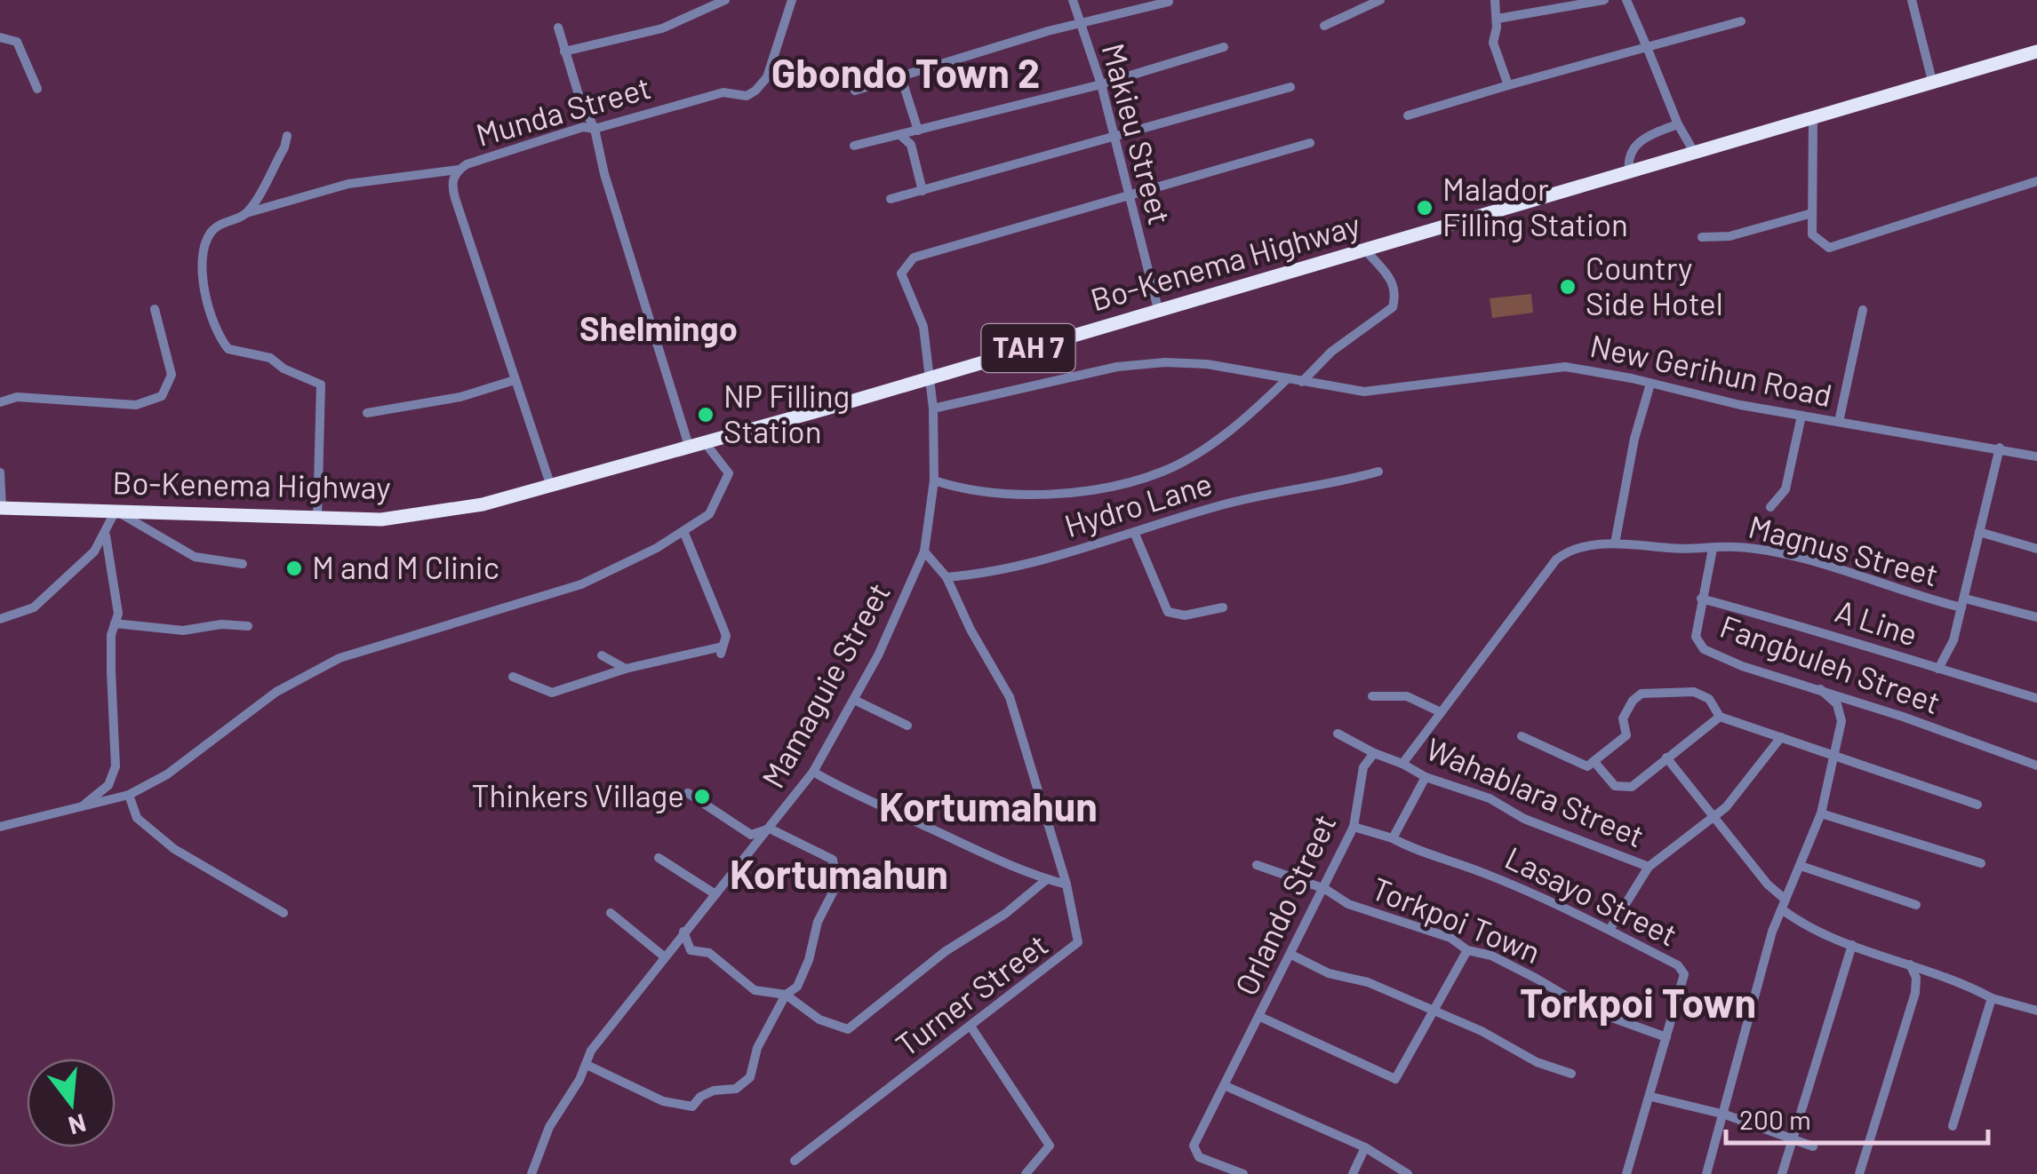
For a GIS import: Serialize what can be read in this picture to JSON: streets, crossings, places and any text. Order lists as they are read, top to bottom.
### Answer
{
  "streets": {
    "highway": ["Bo-Kenema Highway", "TAH 7"],
    "street": [
      "Munda Street",
      "Makieu Street",
      "New Gerihun Road",
      "Hydro Lane",
      "Magnus Street",
      "A Line",
      "Fangbuleh Street",
      "Mamaguie Street",
      "Wahablara Street",
      "Lasayo Street",
      "Orlando Street",
      "Torkpoi Town",
      "Turner Street"
    ]
  },
  "crossings": [
    ["Munda Street", "Bo-Kenema Highway"],
    ["Makieu Street", "Bo-Kenema Highway"],
    ["New Gerihun Road", "Mamaguie Street"],
    ["Hydro Lane", "Turner Street"],
    ["Magnus Street", "Fangbuleh Street"],
    ["A Line", "Fangbuleh Street"],
    ["Lasayo Street", "Orlando Street"],
    ["Lasayo Street", "Torkpoi Town"],
    ["Orlando Street", "Torkpoi Town"]
  ],
  "districts": [
    "Gbondo Town 2",
    "Shelmingo",
    "Kortumahun",
    "Kortumahun",
    "Torkpoi Town"
  ],
  "places": [
    "Malador Filling Station",
    "Country Side Hotel",
    "NP Filling Station",
    "M and M Clinic",
    "Thinkers Village"
  ],
  "scale_bar": "200 m",
  "north": "bottom"
}
